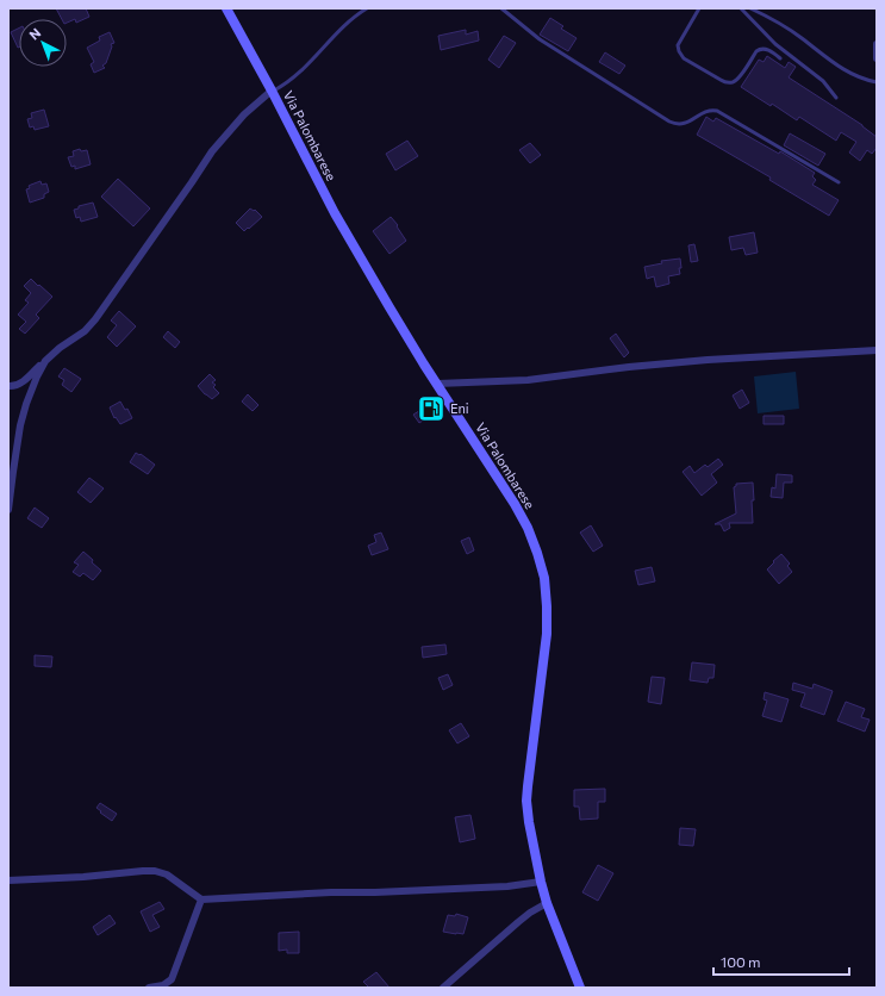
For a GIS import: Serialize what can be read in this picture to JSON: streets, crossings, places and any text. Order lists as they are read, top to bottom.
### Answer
{
  "streets": {
    "main road": ["Via Palombarese"]
  },
  "places": {
    "fuel station": ["Eni"]
  },
  "scale_bar": "100 m",
  "north": "top left"
}
